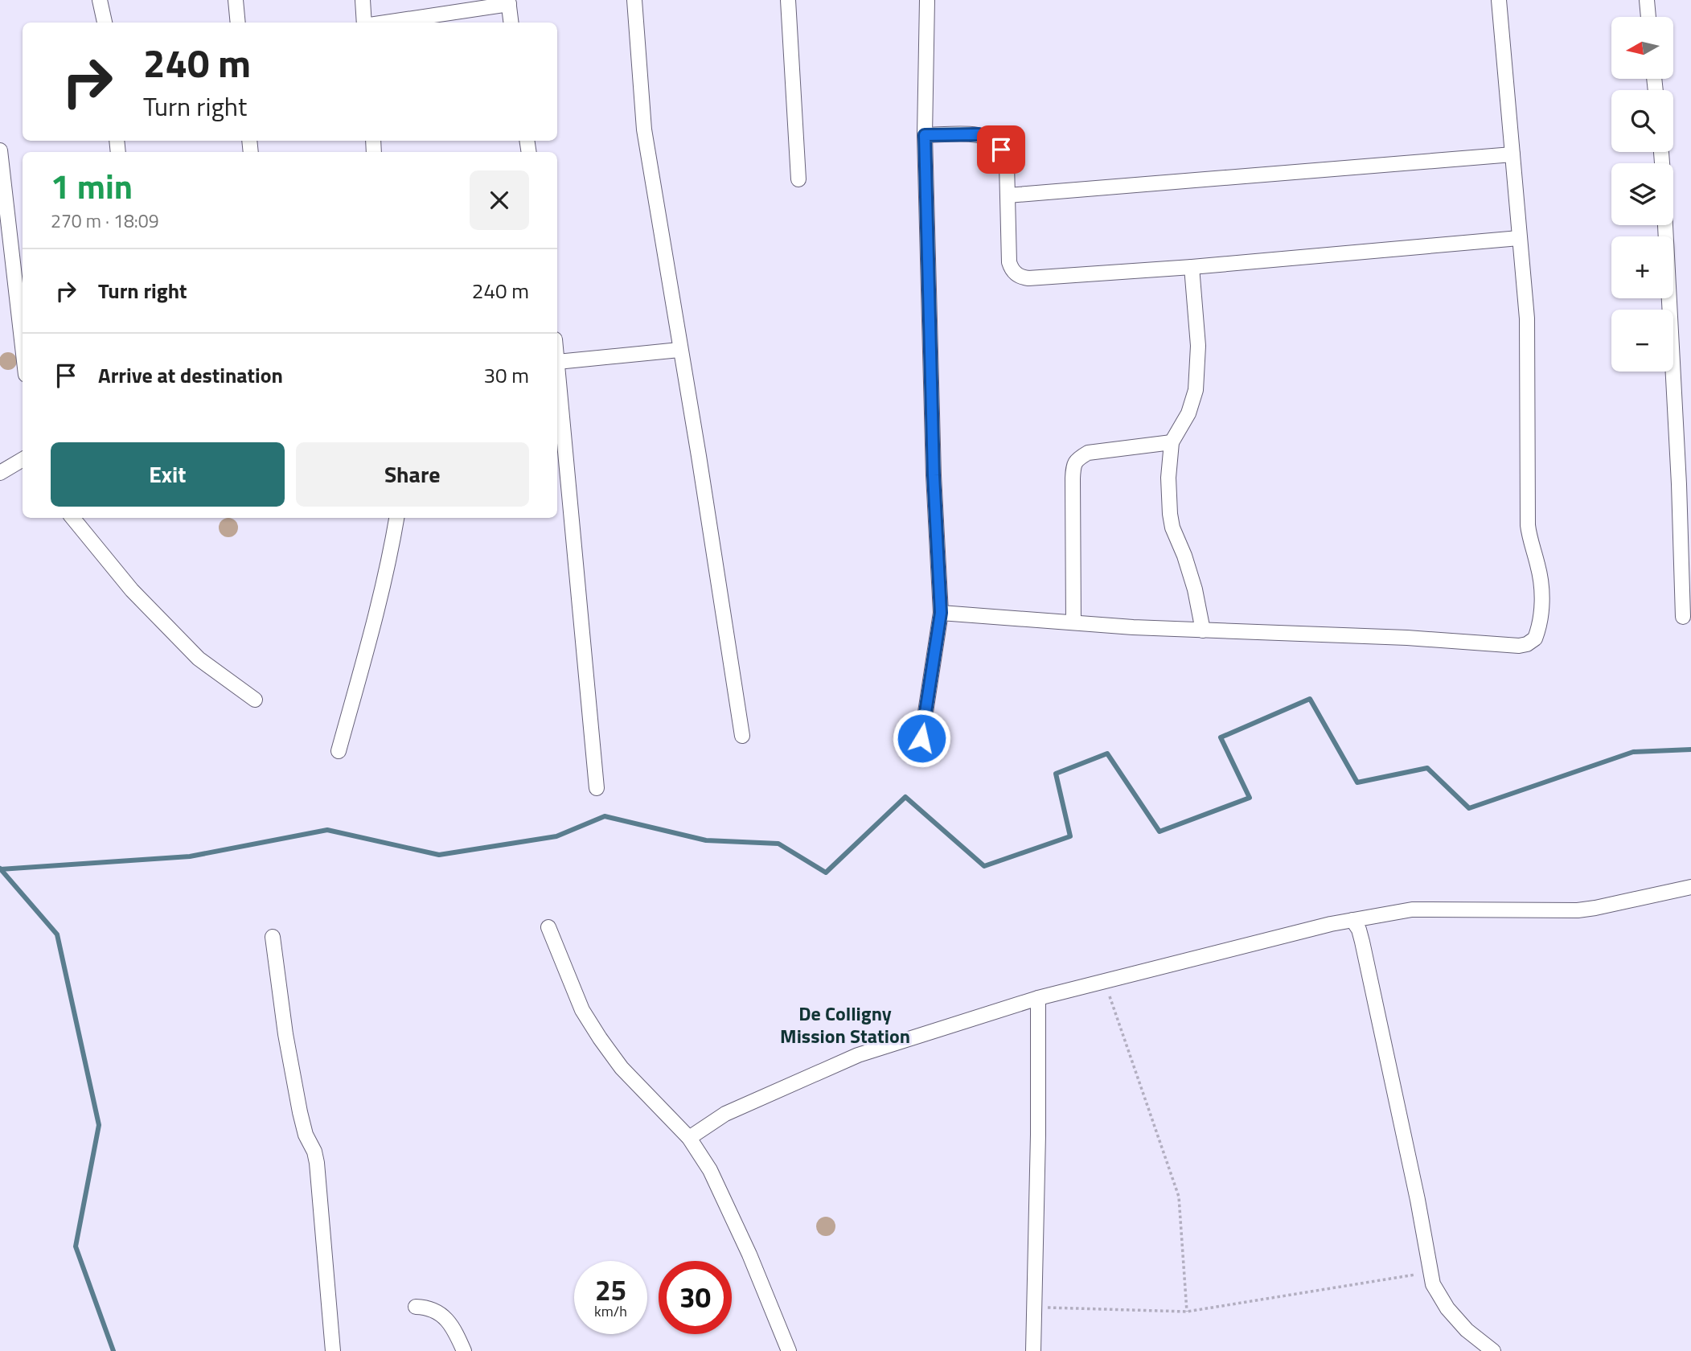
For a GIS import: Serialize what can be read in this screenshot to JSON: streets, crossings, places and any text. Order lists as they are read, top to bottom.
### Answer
{
  "districts": ["De Colligny Mission Station"],
  "north": "left",
  "page": {
    "map_buttons": ["+", "−"],
    "turn": ["240 m", "Turn right"],
    "heading": ["1 min", "270 m · 18:09"],
    "list": [
      {
        "name": "Turn right",
        "value": "240 m"
      },
      {
        "name": "Arrive at destination",
        "value": "30 m"
      }
    ],
    "buttons": ["Exit", "Share"],
    "speed": "25 km/h",
    "limit": "30"
  }
}
